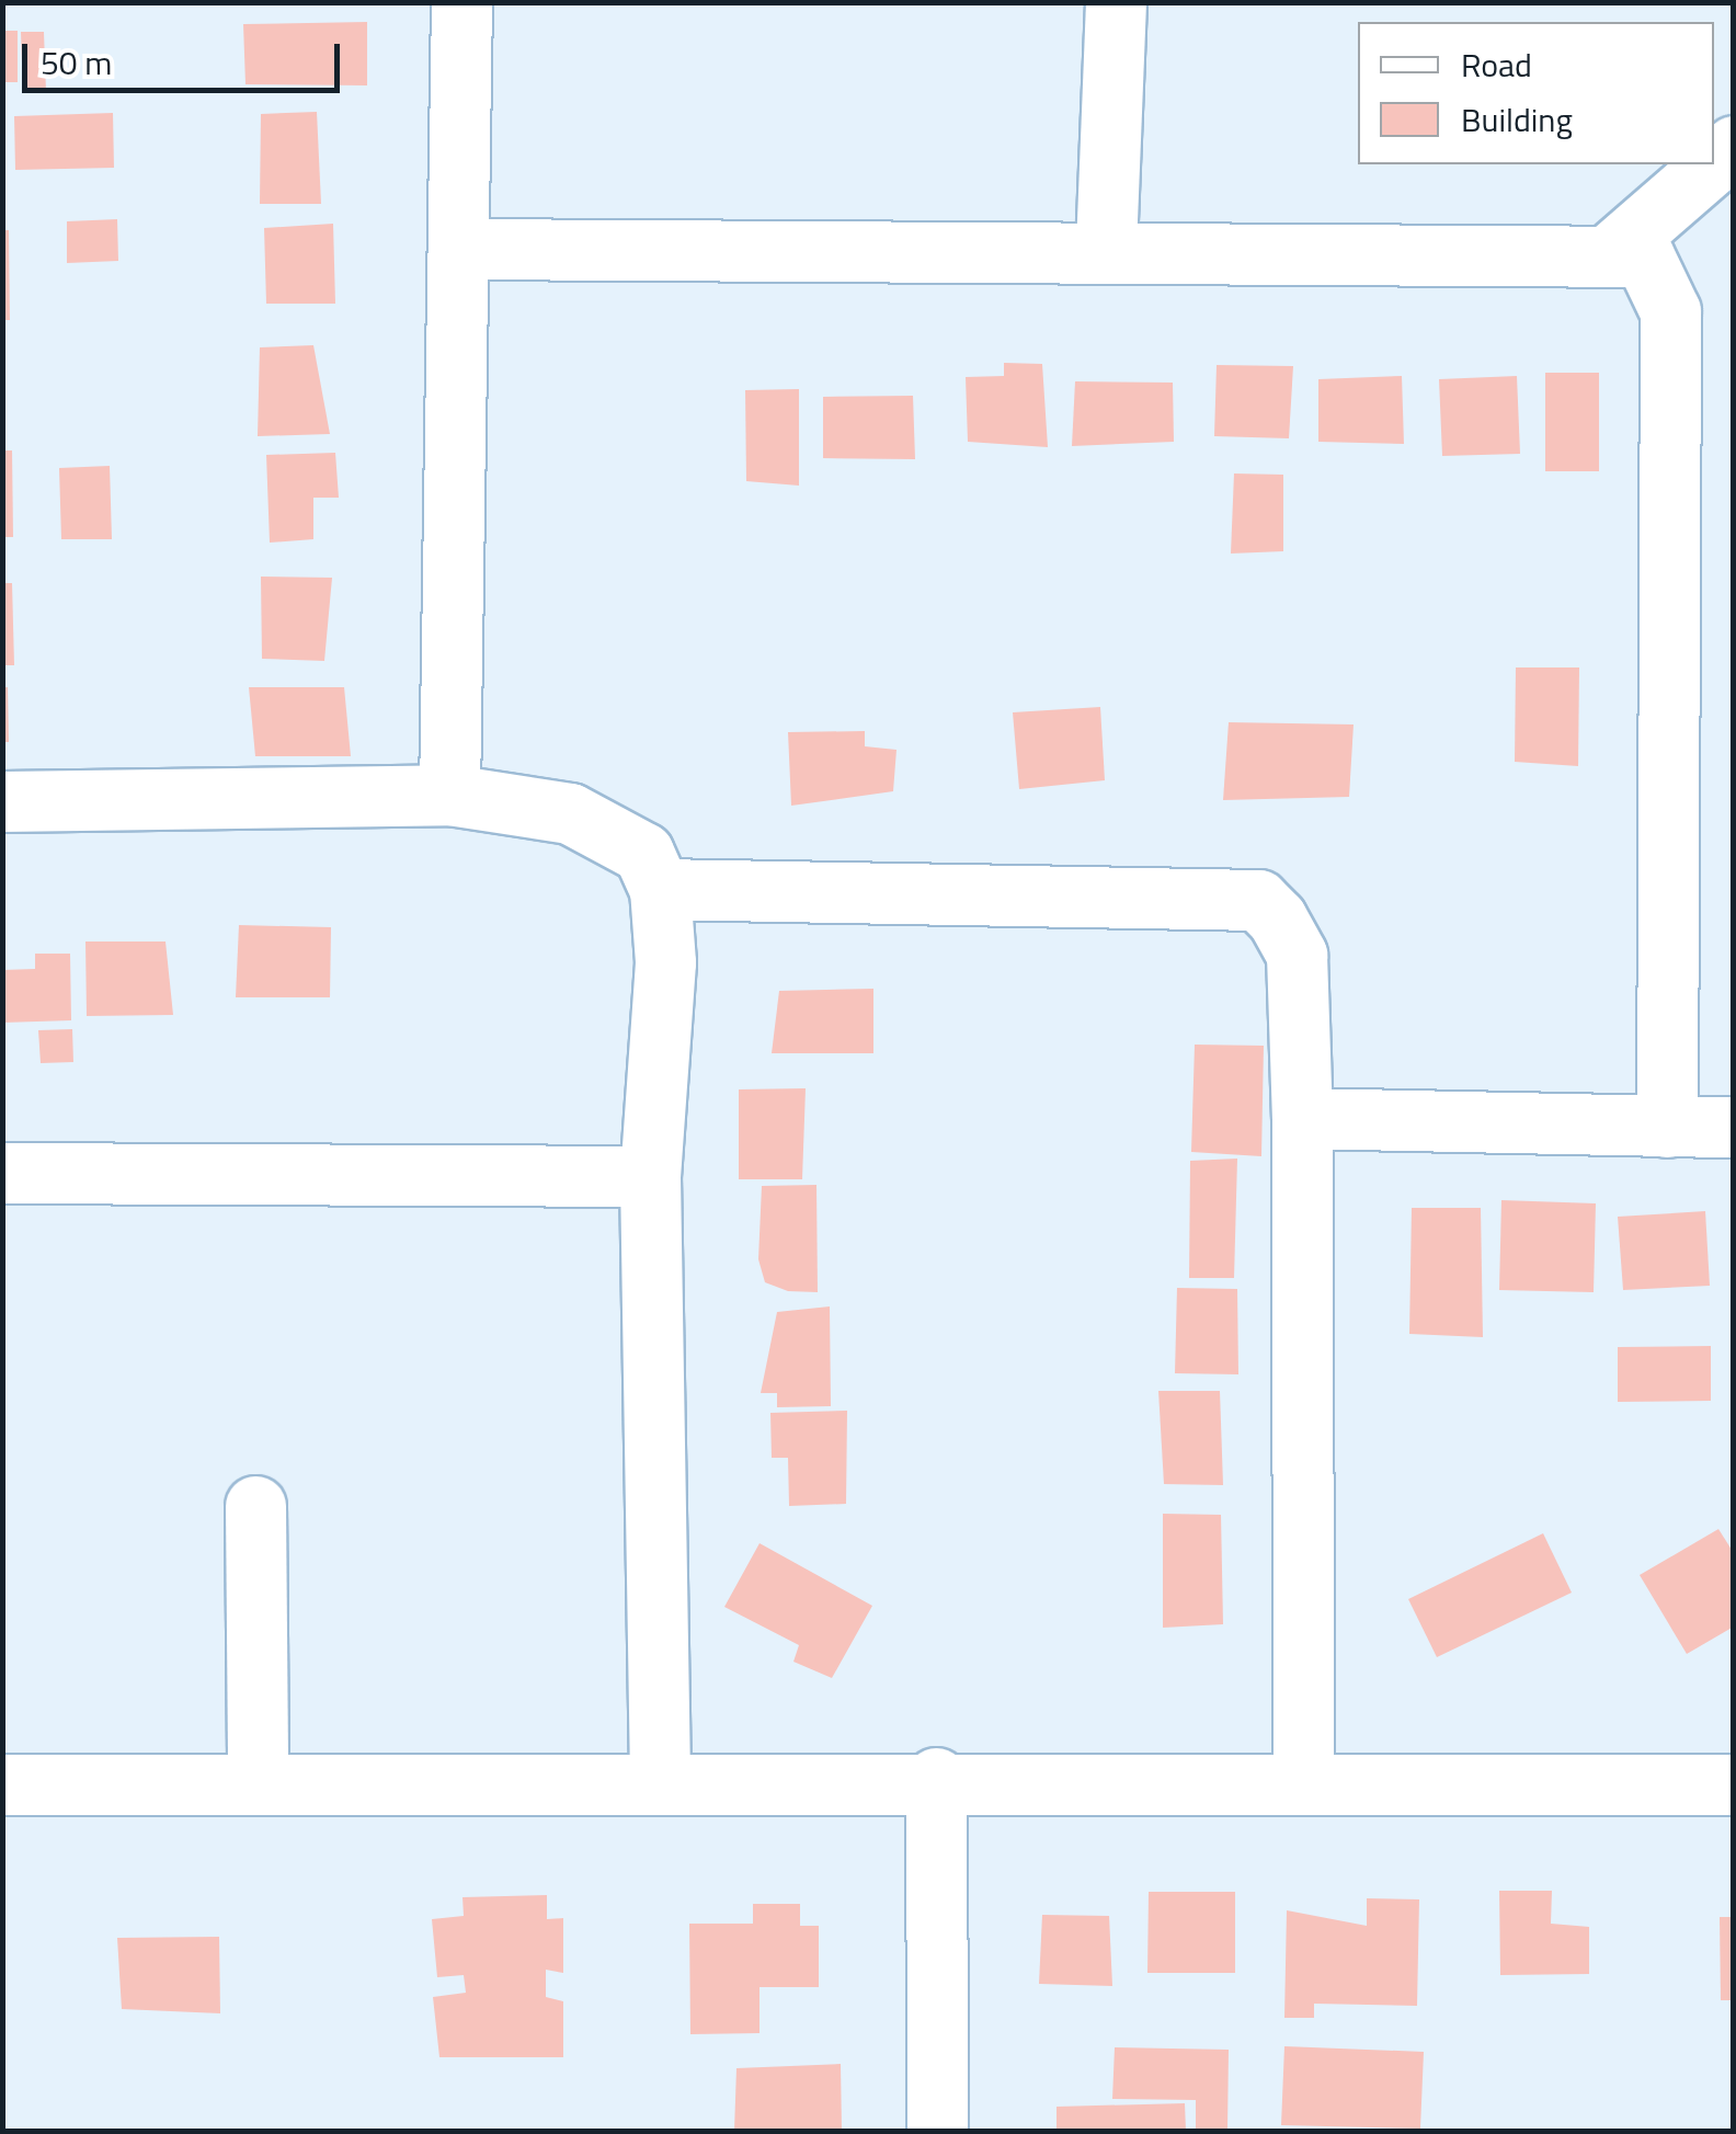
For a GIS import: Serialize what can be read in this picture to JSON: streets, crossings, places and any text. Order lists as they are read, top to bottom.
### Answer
{
  "legend": ["Road", "Building"],
  "scale_bar": "50 m"
}
